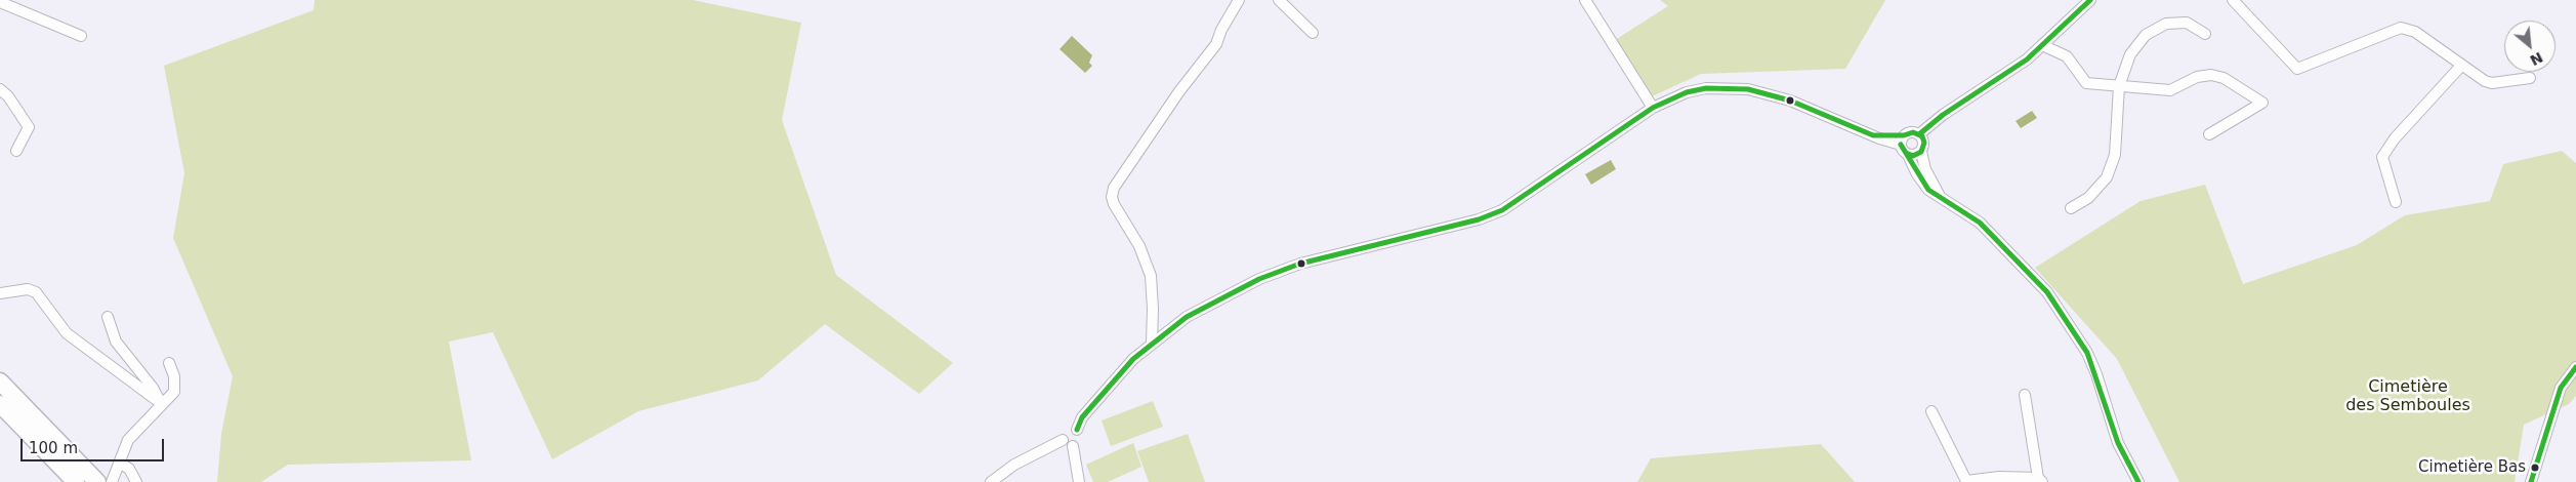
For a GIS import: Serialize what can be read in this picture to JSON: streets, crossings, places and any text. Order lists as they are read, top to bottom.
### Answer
{
  "parks": ["Cimetière des Semboules"],
  "places": ["Cimetière Bas"],
  "scale_bar": "100 m",
  "north": "bottom right"
}
